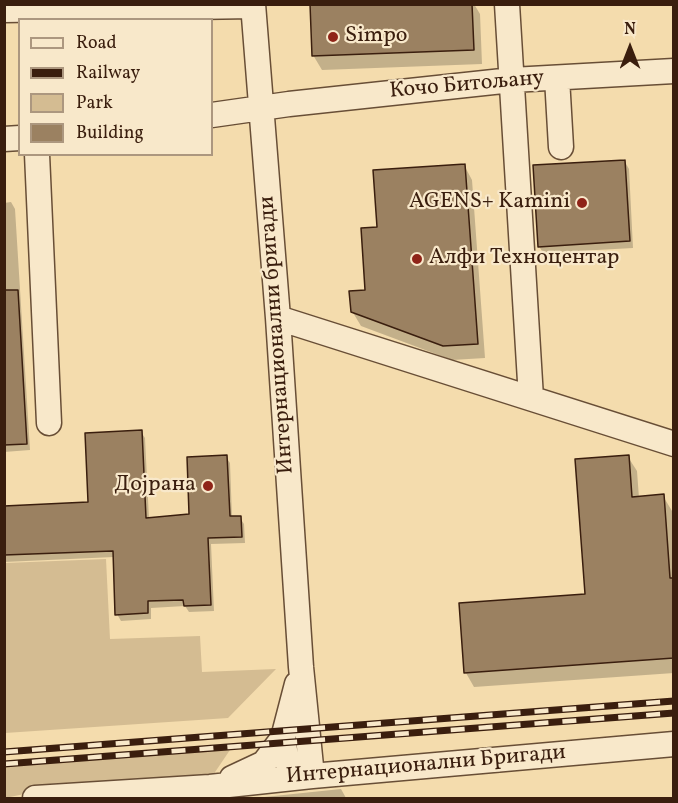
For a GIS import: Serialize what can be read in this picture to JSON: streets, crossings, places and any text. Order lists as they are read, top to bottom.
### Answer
{
  "streets": {
    "street": ["Кочо Битољану", "Интернационални бригади", "Интернационални Бригади"]
  },
  "crossings": [
    ["Кочо Битољану", "Интернационални бригади"],
    ["Интернационални бригади", "Интернационални Бригади"]
  ],
  "places": [
    "Simpo",
    "AGENS+ Kamini",
    "Алфи Техноцентар",
    "Дојрана"
  ],
  "legend": [
    "Road",
    "Railway",
    "Park",
    "Building"
  ],
  "north": "top"
}
